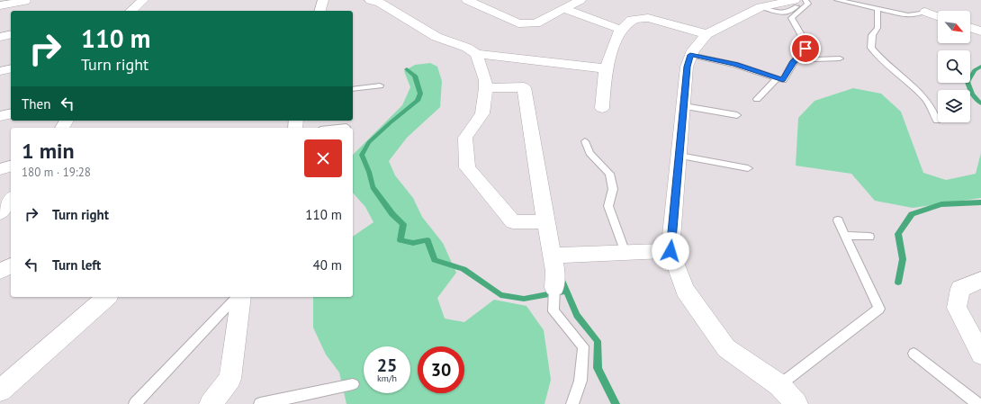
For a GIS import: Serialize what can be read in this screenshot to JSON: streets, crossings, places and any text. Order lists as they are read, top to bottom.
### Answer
{
  "north": "bottom right",
  "page": {
    "turn": ["110 m", "Turn right"],
    "then": "Then",
    "heading": ["1 min", "180 m · 19:28"],
    "list": [
      {
        "name": "Turn right",
        "value": "110 m"
      },
      {
        "name": "Turn left",
        "value": "40 m"
      }
    ],
    "speed": "25 km/h",
    "limit": "30"
  }
}
